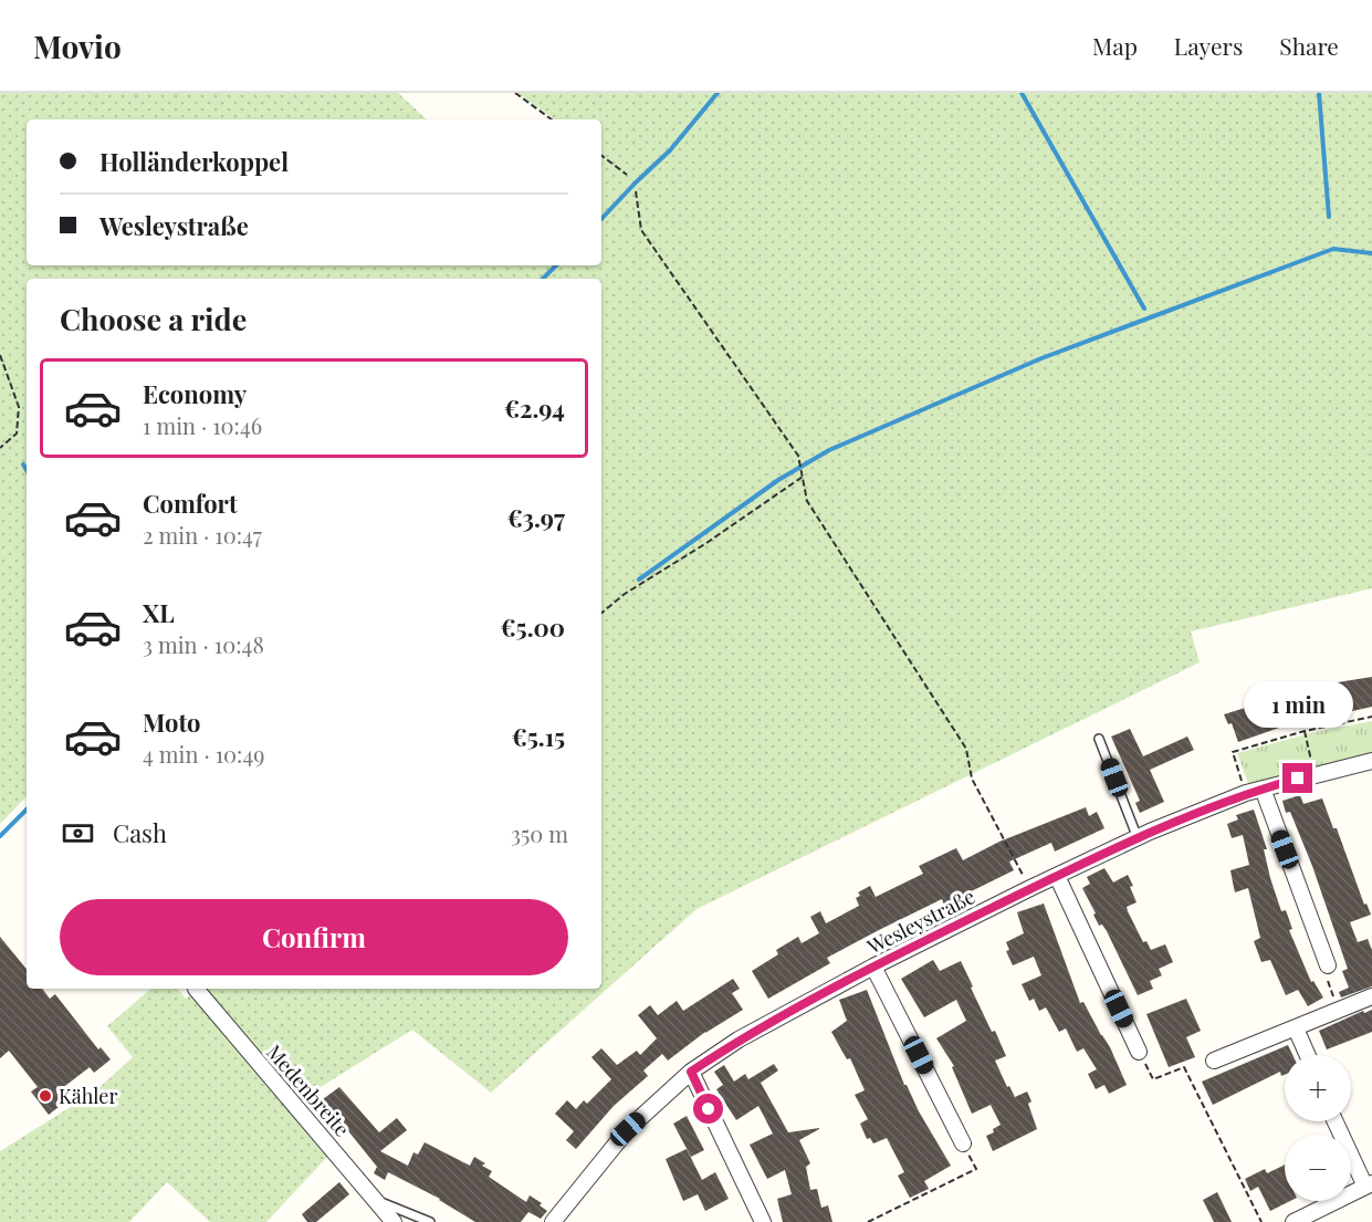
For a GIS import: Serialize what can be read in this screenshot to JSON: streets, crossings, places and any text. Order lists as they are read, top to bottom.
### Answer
{
  "streets": {
    "street": ["Wesleystraße", "Medenbreite"]
  },
  "places": ["Kähler"],
  "page": {
    "header": "Movio",
    "nav": ["Map", "Layers", "Share"],
    "banner": ["Holländerkoppel", "Wesleystraße"],
    "heading": "Choose a ride",
    "list": [
      {
        "name": "Economy",
        "note": "1 min · 10:46",
        "value": "€2.94"
      },
      {
        "name": "Comfort",
        "note": "2 min · 10:47",
        "value": "€3.97"
      },
      {
        "name": "XL",
        "note": "3 min · 10:48",
        "value": "€5.00"
      },
      {
        "name": "Moto",
        "note": "4 min · 10:49",
        "value": "€5.15"
      }
    ],
    "bubble": "1 min",
    "pay": ["Cash", "350 m"],
    "buttons": "Confirm",
    "map_buttons": ["+", "−"]
  }
}
